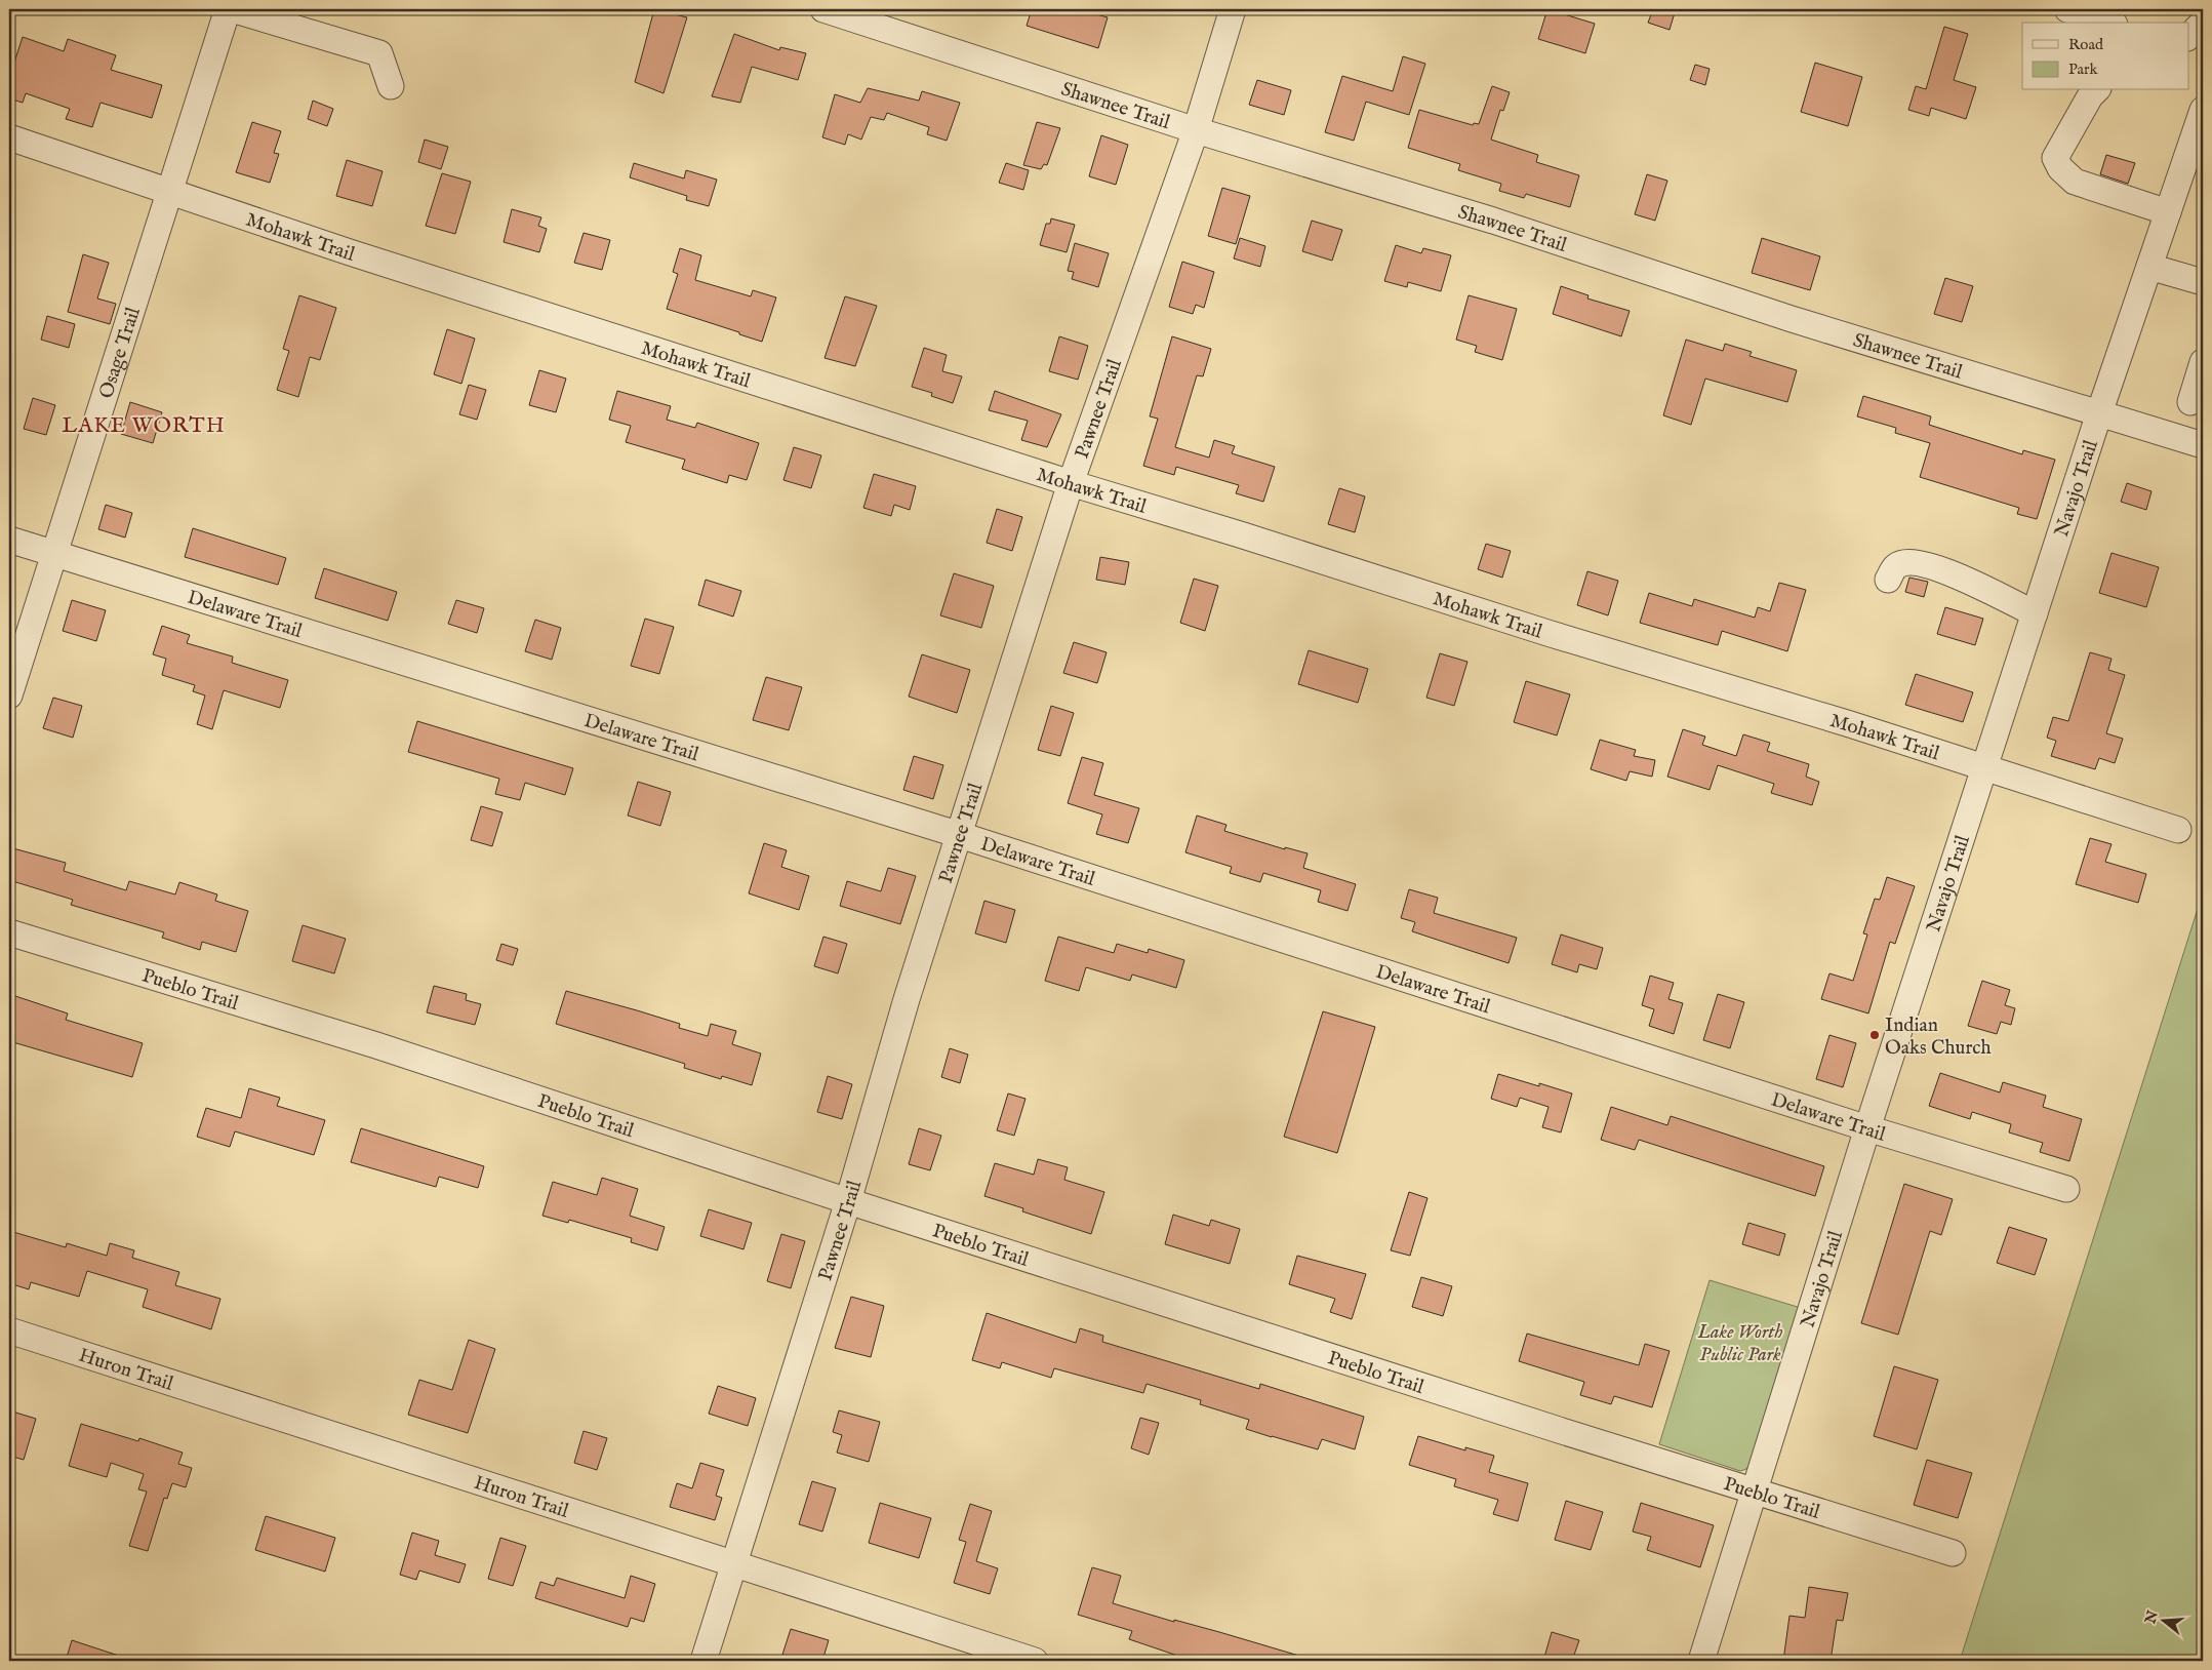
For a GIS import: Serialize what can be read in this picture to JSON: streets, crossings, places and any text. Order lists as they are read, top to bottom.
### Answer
{
  "streets": {
    "street": [
      "Shawnee Trail",
      "Mohawk Trail",
      "Osage Trail",
      "Pawnee Trail",
      "Navajo Trail",
      "Delaware Trail",
      "Pueblo Trail",
      "Huron Trail"
    ]
  },
  "crossings": [
    ["Shawnee Trail", "Pawnee Trail"],
    ["Shawnee Trail", "Navajo Trail"],
    ["Mohawk Trail", "Osage Trail"],
    ["Mohawk Trail", "Pawnee Trail"],
    ["Mohawk Trail", "Navajo Trail"],
    ["Osage Trail", "Delaware Trail"],
    ["Pawnee Trail", "Delaware Trail"],
    ["Pawnee Trail", "Pueblo Trail"],
    ["Pawnee Trail", "Huron Trail"],
    ["Navajo Trail", "Delaware Trail"],
    ["Navajo Trail", "Pueblo Trail"]
  ],
  "districts": ["LAKE WORTH"],
  "parks": ["Lake Worth Public Park"],
  "places": ["Indian Oaks Church"],
  "legend": ["Road", "Park"],
  "north": "left"
}
